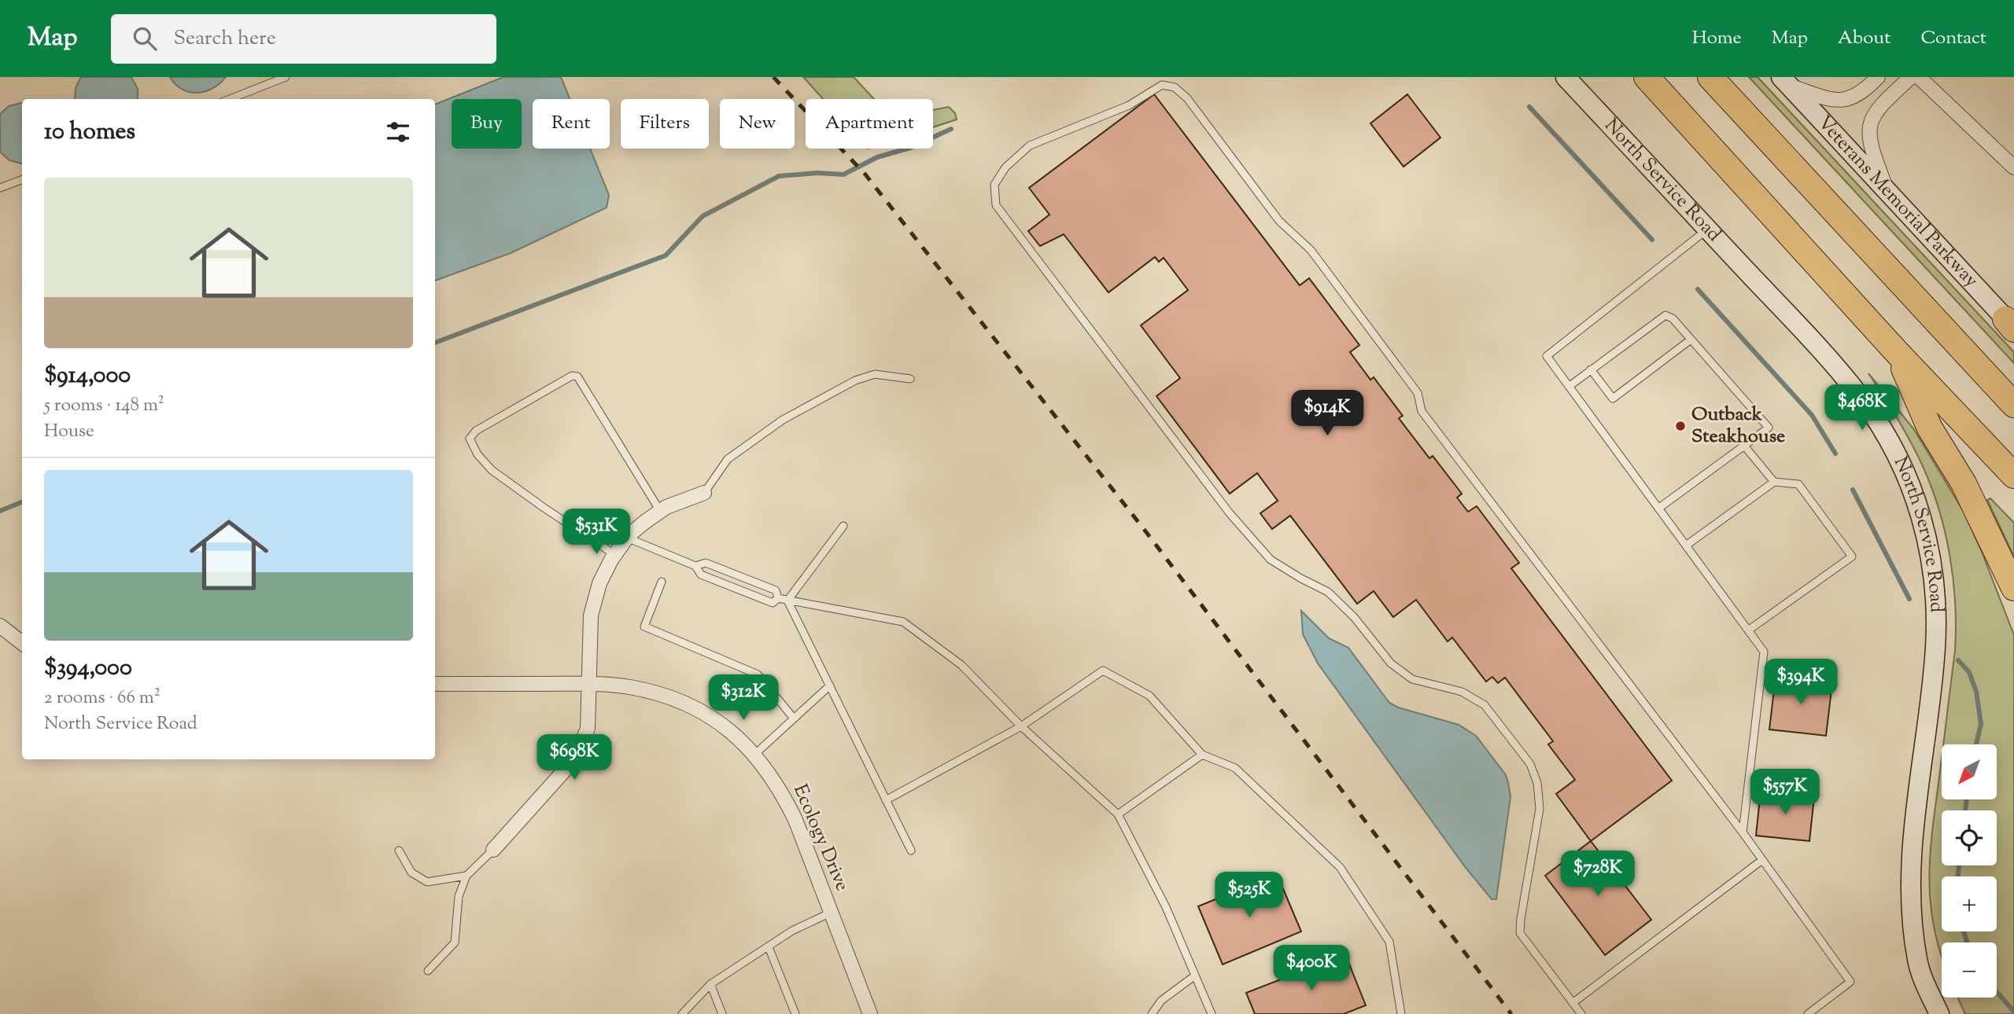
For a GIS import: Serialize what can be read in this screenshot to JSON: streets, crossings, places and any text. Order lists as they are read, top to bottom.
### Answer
{
  "streets": {
    "street": ["North Service Road", "Veterans Memorial Parkway", "Ecology Drive"]
  },
  "places": ["Outback Steakhouse"],
  "north": "bottom left",
  "page": {
    "header": "Map",
    "search": "Search here",
    "nav": [
      "Home",
      "Map",
      "About",
      "Contact"
    ],
    "chip": [
      "Buy",
      "Rent",
      "Filters",
      "New",
      "Apartment"
    ],
    "heading": "10 homes",
    "list": [
      {
        "name": "$914,000",
        "note": "5 rooms · 148 m² · House"
      },
      {
        "name": "$394,000",
        "note": "2 rooms · 66 m² · North Service Road"
      }
    ],
    "price": [
      "$468K",
      "$914K",
      "$531K",
      "$394K",
      "$312K",
      "$698K",
      "$557K",
      "$728K",
      "$525K",
      "$400K"
    ],
    "map_buttons": ["+", "−"]
  }
}
